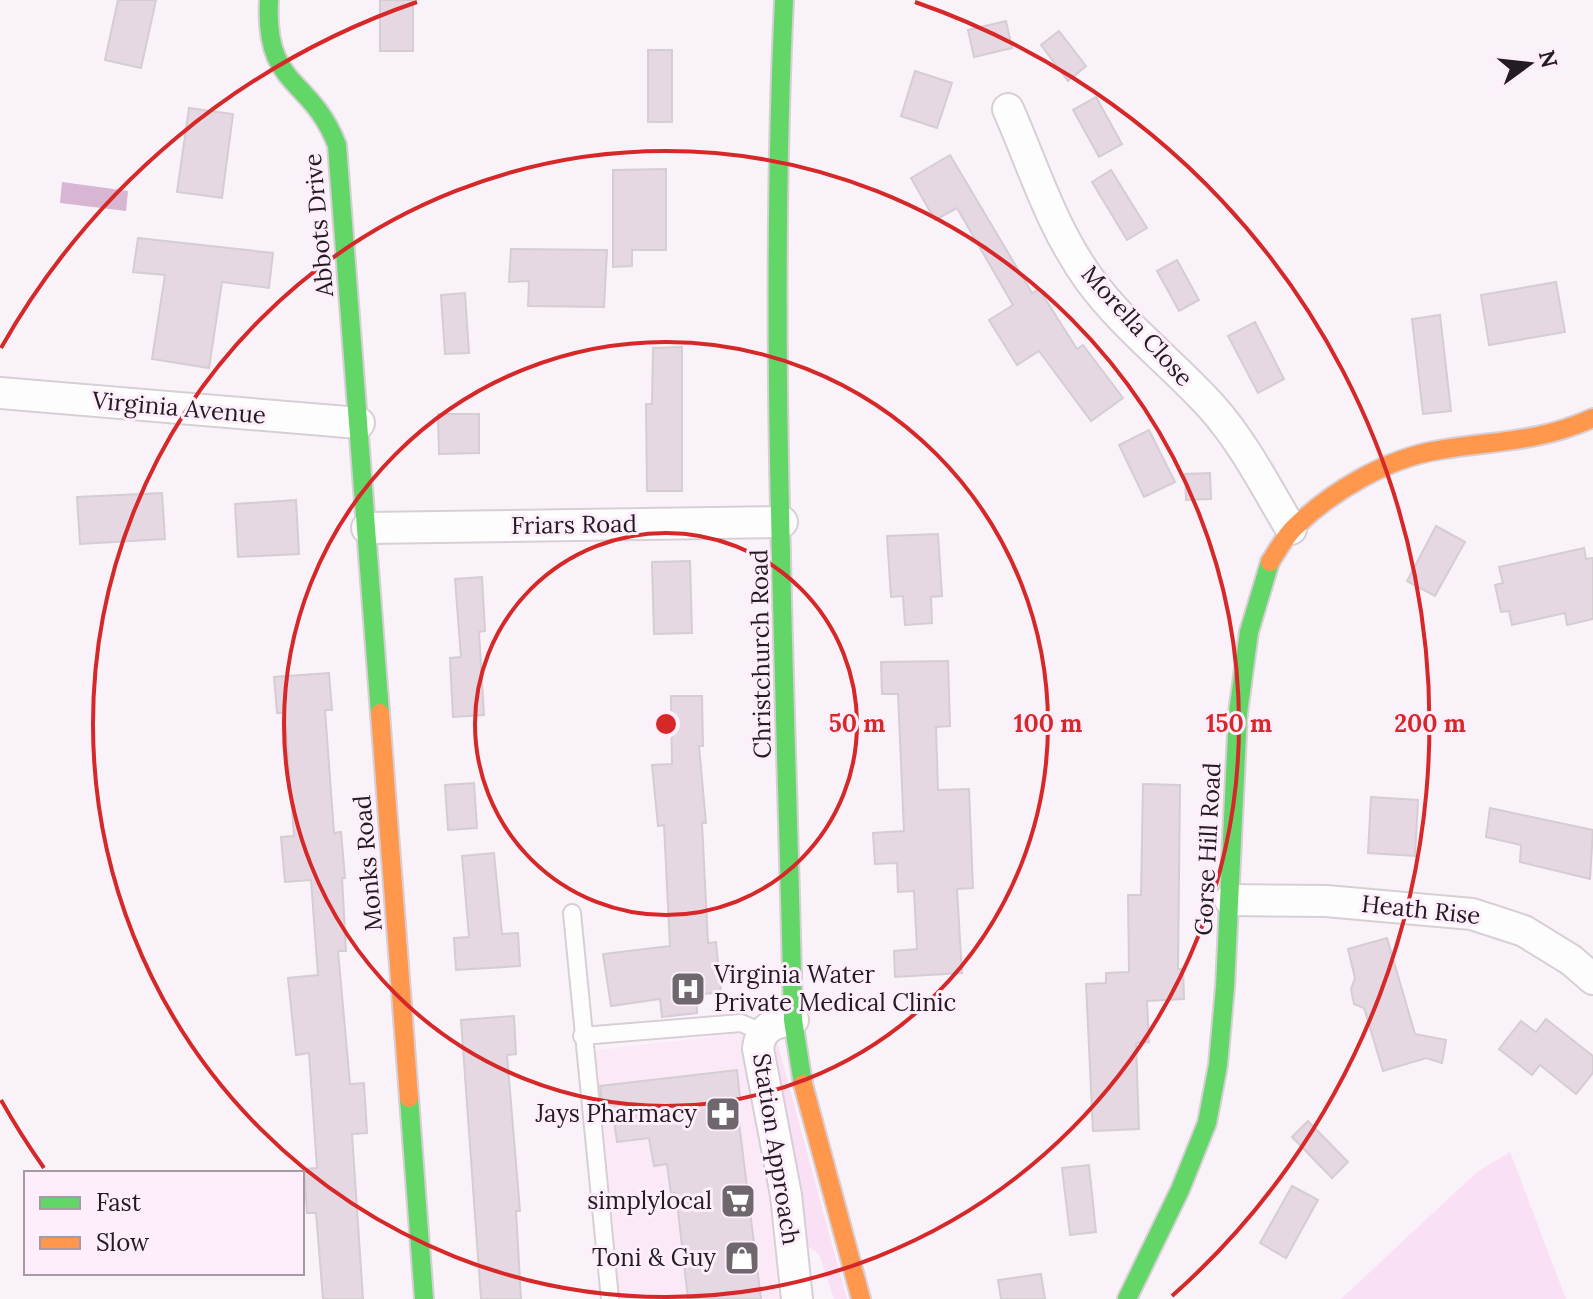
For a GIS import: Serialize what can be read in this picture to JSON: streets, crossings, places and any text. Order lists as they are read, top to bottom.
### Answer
{
  "streets": {
    "street": [
      "Abbots Drive",
      "Morella Close",
      "Virginia Avenue",
      "Friars Road",
      "Christchurch Road",
      "Gorse Hill Road",
      "Monks Road",
      "Heath Rise",
      "Station Approach"
    ]
  },
  "crossings": [
    ["Abbots Drive", "Virginia Avenue"],
    ["Abbots Drive", "Monks Road"],
    ["Morella Close", "Gorse Hill Road"],
    ["Virginia Avenue", "Monks Road"],
    ["Friars Road", "Christchurch Road"],
    ["Friars Road", "Monks Road"],
    ["Christchurch Road", "Station Approach"],
    ["Gorse Hill Road", "Heath Rise"]
  ],
  "places": {
    "hospital": ["Virginia Water Private Medical Clinic"],
    "pharmacy": ["Jays Pharmacy"],
    "supermarket": ["simplylocal"],
    "shop": ["Toni & Guy"]
  },
  "legend": ["Fast", "Slow"],
  "north": "right",
  "rings": [
    "50 m",
    "100 m",
    "150 m",
    "200 m"
  ]
}
